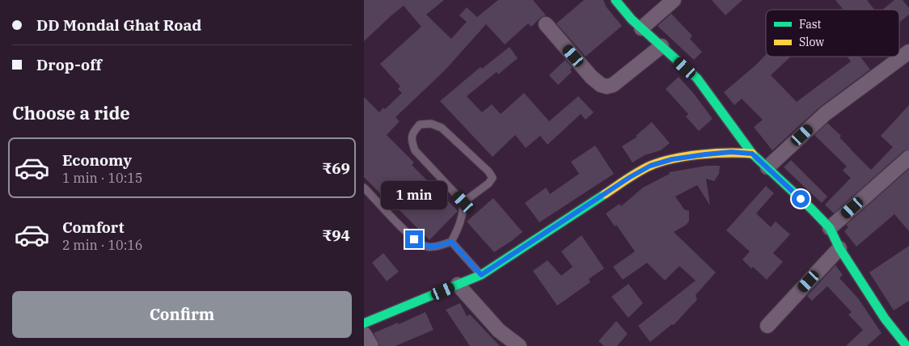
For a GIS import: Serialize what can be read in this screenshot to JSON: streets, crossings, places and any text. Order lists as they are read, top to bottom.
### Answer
{
  "legend": ["Fast", "Slow"],
  "page": {
    "banner": ["DD Mondal Ghat Road", "Drop-off"],
    "heading": "Choose a ride",
    "list": [
      {
        "name": "Economy",
        "note": "1 min · 10:15",
        "value": "₹69"
      },
      {
        "name": "Comfort",
        "note": "2 min · 10:16",
        "value": "₹94"
      }
    ],
    "bubble": "1 min",
    "buttons": "Confirm"
  }
}
